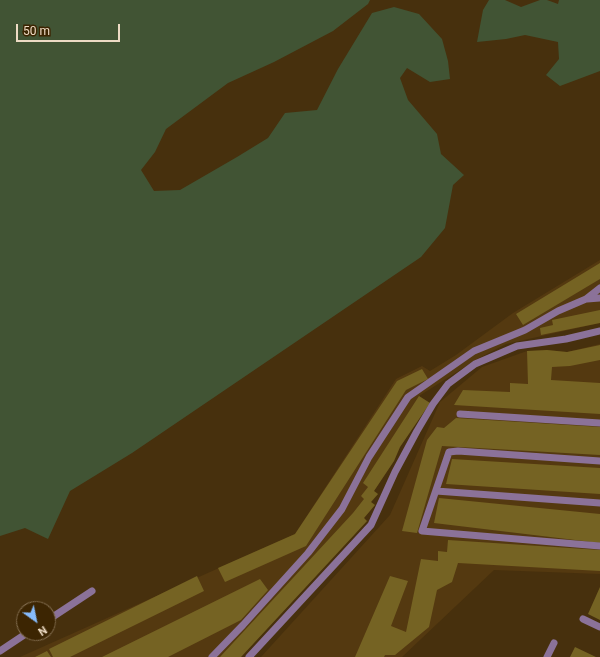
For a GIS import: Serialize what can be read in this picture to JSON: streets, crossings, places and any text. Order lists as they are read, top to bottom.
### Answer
{
  "scale_bar": "50 m",
  "north": "bottom right"
}
